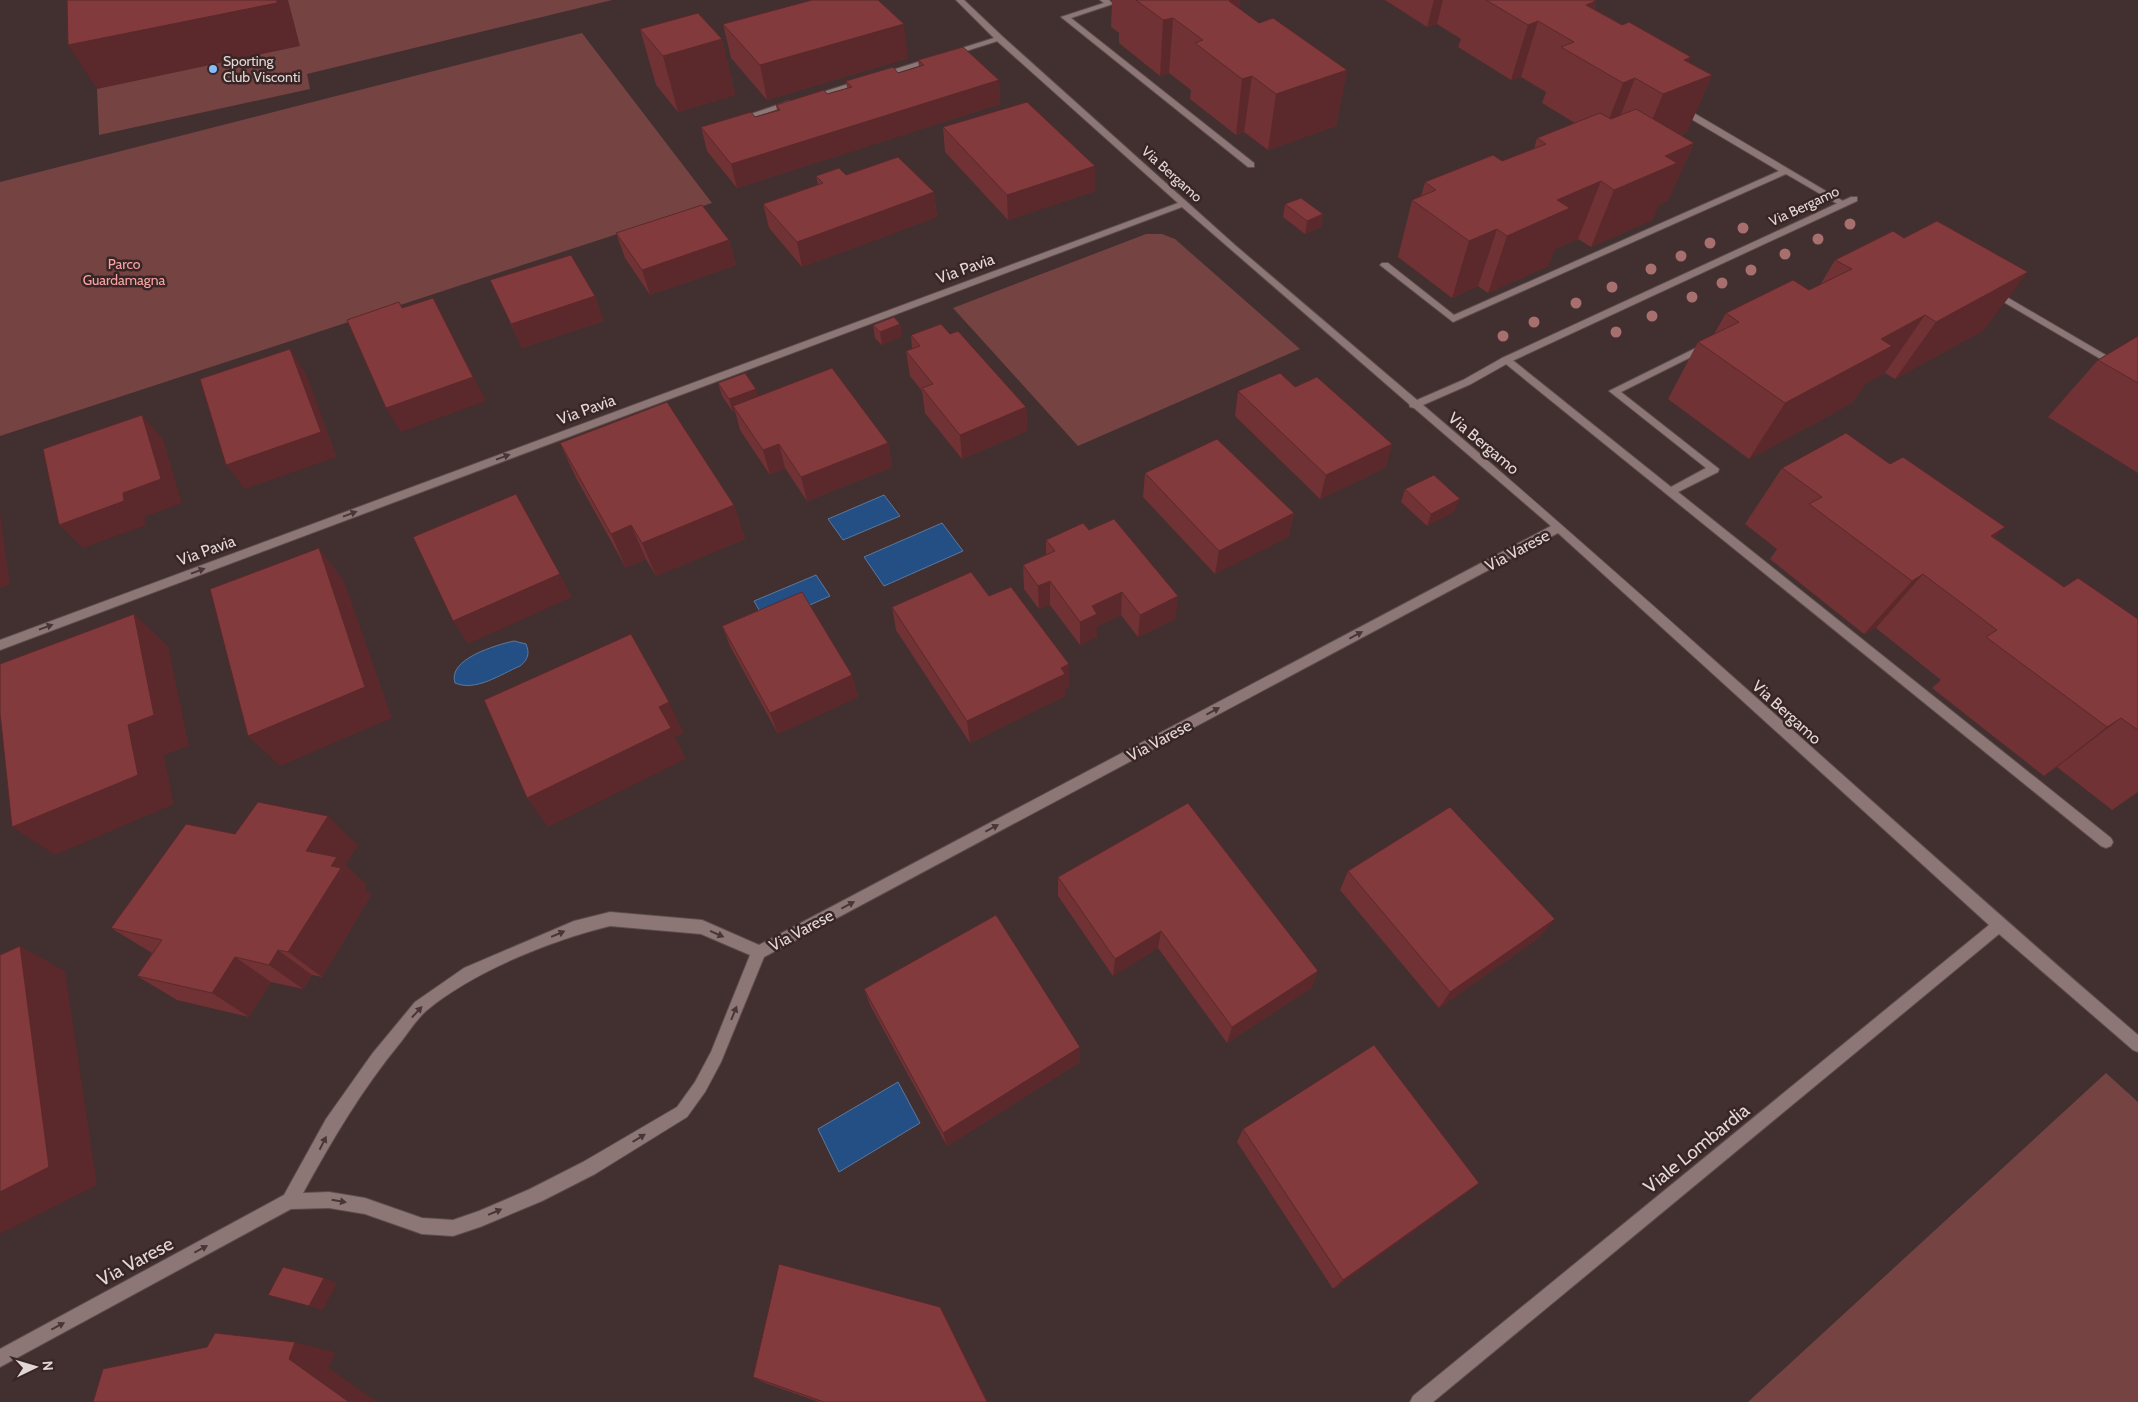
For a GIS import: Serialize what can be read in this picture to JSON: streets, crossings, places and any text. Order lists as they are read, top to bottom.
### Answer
{
  "streets": {
    "street": [
      "Via Bergamo",
      "Via Pavia",
      "Via Varese",
      "Viale Lombardia"
    ]
  },
  "crossings": [
    ["Via Bergamo", "Via Pavia"],
    ["Via Bergamo", "Via Varese"],
    ["Via Bergamo", "Viale Lombardia"]
  ],
  "one_way": ["Via Pavia", "Via Varese"],
  "parks": ["Parco Guardamagna"],
  "places": ["Sporting Club Visconti"],
  "north": "right"
}
